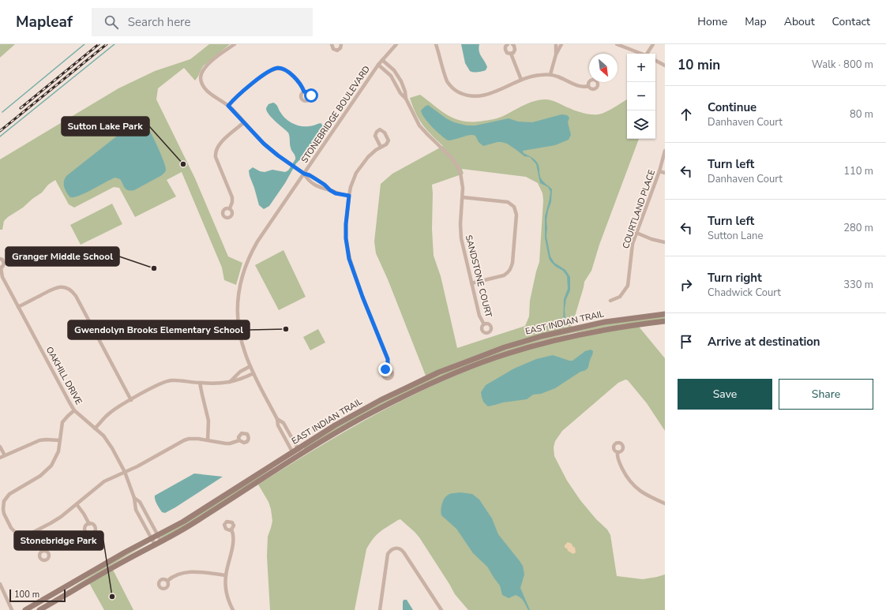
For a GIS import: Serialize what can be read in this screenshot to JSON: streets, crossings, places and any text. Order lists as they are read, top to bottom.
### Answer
{
  "streets": {
    "main road": ["EAST INDIAN TRAIL"],
    "street": [
      "STONEBRIDGE BOULEVARD",
      "COURTLAND PLACE",
      "SANDSTONE COURT",
      "OAKHILL DRIVE"
    ]
  },
  "crossings": [
    ["STONEBRIDGE BOULEVARD", "SANDSTONE COURT"],
    ["STONEBRIDGE BOULEVARD", "EAST INDIAN TRAIL"],
    ["EAST INDIAN TRAIL", "OAKHILL DRIVE"]
  ],
  "places": [
    "Sutton Lake Park",
    "Granger Middle School",
    "Gwendolyn Brooks Elementary School",
    "Stonebridge Park"
  ],
  "scale_bar": "100 m",
  "north": "bottom right",
  "page": {
    "header": "Mapleaf",
    "search": "Search here",
    "nav": [
      "Home",
      "Map",
      "About",
      "Contact"
    ],
    "heading": ["10 min", "Walk · 800 m"],
    "map_buttons": ["+", "−"],
    "list": [
      ["Continue", "Danhaven Court", "80 m"],
      ["Turn left", "Danhaven Court", "110 m"],
      ["Turn left", "Sutton Lane", "280 m"],
      ["Turn right", "Chadwick Court", "330 m"],
      "Arrive at destination"
    ],
    "buttons": ["Save", "Share"],
    "scale": "100 m"
  }
}
